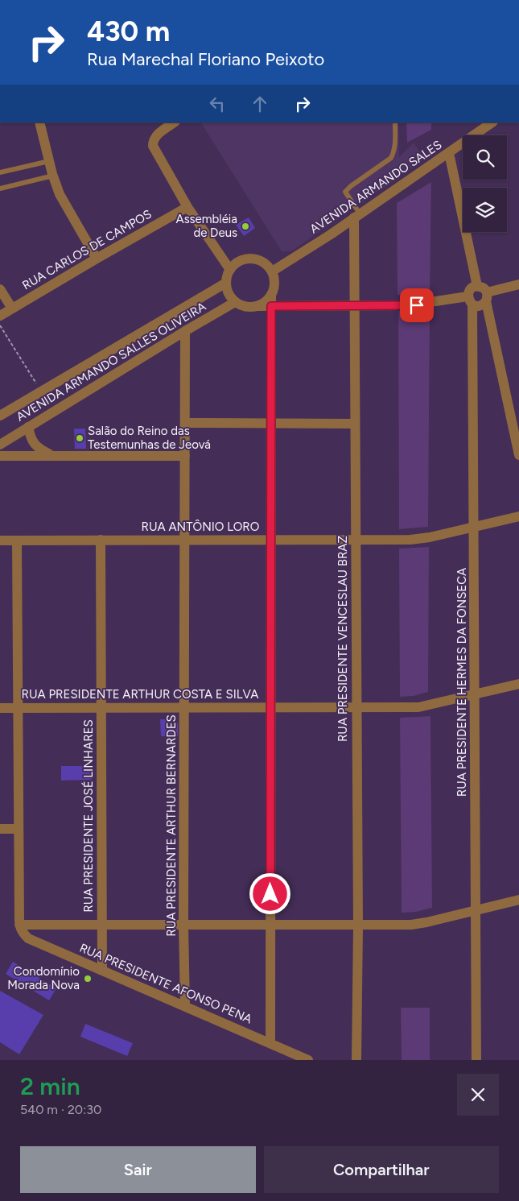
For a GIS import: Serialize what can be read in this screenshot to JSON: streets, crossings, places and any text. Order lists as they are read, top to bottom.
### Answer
{
  "streets": {
    "street": [
      "AVENIDA ARMANDO SALES",
      "RUA CARLOS DE CAMPOS",
      "AVENIDA ARMANDO SALLES OLIVEIRA",
      "RUA ANTÔNIO LORO",
      "RUA PRESIDENTE VENCESLAU BRAZ",
      "RUA PRESIDENTE HERMES DA FONSECA",
      "RUA PRESIDENTE ARTHUR COSTA E SILVA",
      "RUA PRESIDENTE JOSÉ LINHARES",
      "RUA PRESIDENTE ARTHUR BERNARDES",
      "RUA PRESIDENTE AFONSO PENA"
    ]
  },
  "crossings": [
    ["AVENIDA ARMANDO SALES", "AVENIDA ARMANDO SALLES OLIVEIRA"],
    ["AVENIDA ARMANDO SALES", "RUA PRESIDENTE VENCESLAU BRAZ"],
    ["AVENIDA ARMANDO SALLES OLIVEIRA", "RUA PRESIDENTE ARTHUR BERNARDES"],
    ["RUA ANTÔNIO LORO", "RUA PRESIDENTE VENCESLAU BRAZ"],
    ["RUA ANTÔNIO LORO", "RUA PRESIDENTE HERMES DA FONSECA"],
    ["RUA ANTÔNIO LORO", "RUA PRESIDENTE JOSÉ LINHARES"],
    ["RUA ANTÔNIO LORO", "RUA PRESIDENTE ARTHUR BERNARDES"],
    ["RUA PRESIDENTE VENCESLAU BRAZ", "RUA PRESIDENTE ARTHUR COSTA E SILVA"],
    ["RUA PRESIDENTE HERMES DA FONSECA", "RUA PRESIDENTE ARTHUR COSTA E SILVA"],
    ["RUA PRESIDENTE ARTHUR COSTA E SILVA", "RUA PRESIDENTE JOSÉ LINHARES"],
    ["RUA PRESIDENTE ARTHUR COSTA E SILVA", "RUA PRESIDENTE ARTHUR BERNARDES"],
    ["RUA PRESIDENTE JOSÉ LINHARES", "RUA PRESIDENTE AFONSO PENA"],
    ["RUA PRESIDENTE ARTHUR BERNARDES", "RUA PRESIDENTE AFONSO PENA"]
  ],
  "places": ["Assembléia de Deus", "Salão do Reino das Testemunhas de Jeová", "Condomínio Morada Nova"],
  "page": {
    "turn": ["430 m", "Rua Marechal Floriano Peixoto"],
    "heading": ["2 min", "540 m · 20:30"],
    "buttons": ["Sair", "Compartilhar"]
  }
}
